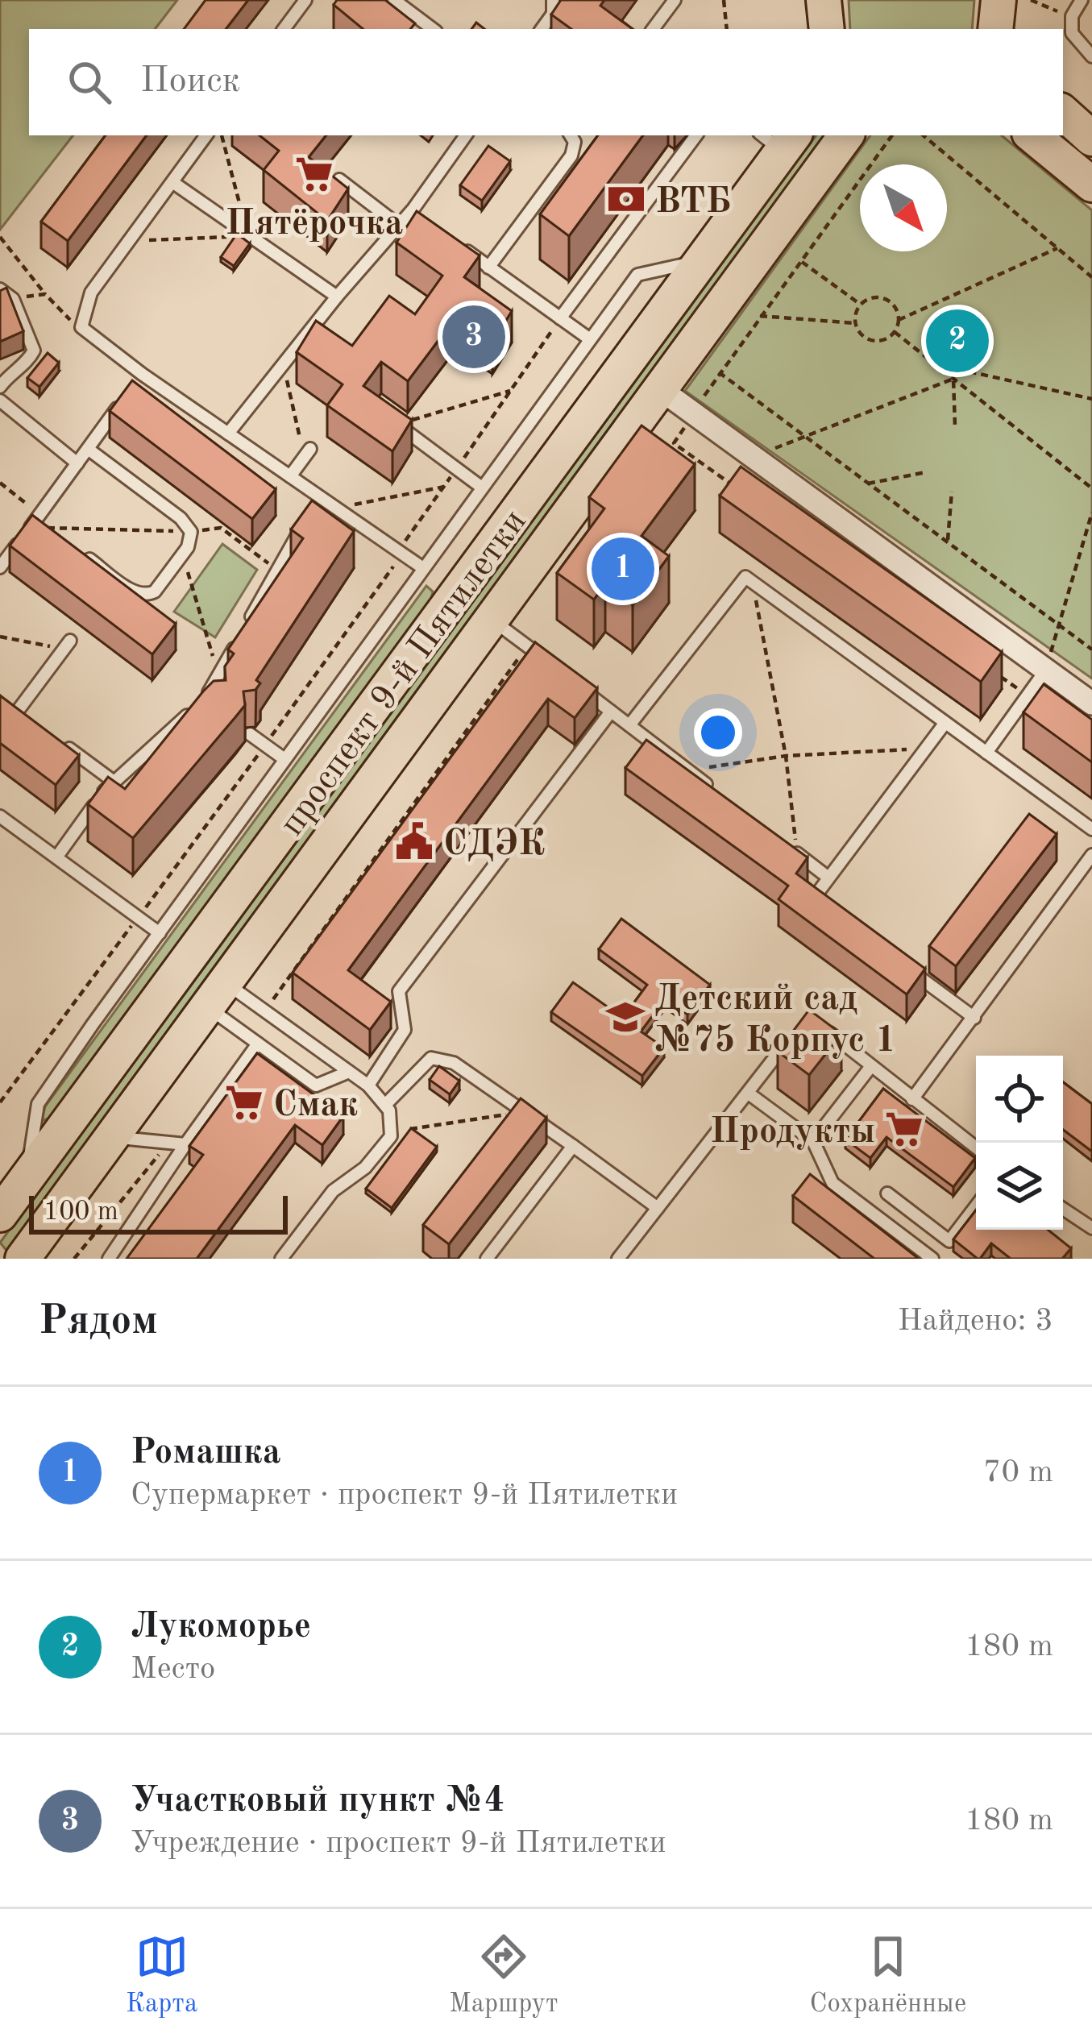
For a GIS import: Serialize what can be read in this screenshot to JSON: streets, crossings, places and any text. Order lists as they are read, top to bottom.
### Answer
{
  "streets": {
    "main road": ["проспект 9-й Пятилетки"]
  },
  "places": {
    "supermarket": ["Пятёрочка", "Смак", "Продукты"],
    "bank": ["ВТБ"],
    "public building": ["СДЭК"],
    "school or university": ["Детский сад №75 Корпус 1"]
  },
  "scale_bar": "100 m",
  "north": "bottom right",
  "page": {
    "search": "Поиск",
    "pins": ["3", "2", "1"],
    "scale": "100 m",
    "heading": ["Рядом", "Найдено: 3"],
    "list": [
      {
        "mark": "1",
        "name": "Ромашка",
        "note": "Супермаркет · проспект 9-й Пятилетки",
        "value": "70 m"
      },
      {
        "mark": "2",
        "name": "Лукоморье",
        "note": "Место",
        "value": "180 m"
      },
      {
        "mark": "3",
        "name": "Участковый пункт №4",
        "note": "Учреждение · проспект 9-й Пятилетки",
        "value": "180 m"
      }
    ],
    "nav": ["Карта", "Маршрут", "Сохранённые"]
  }
}
